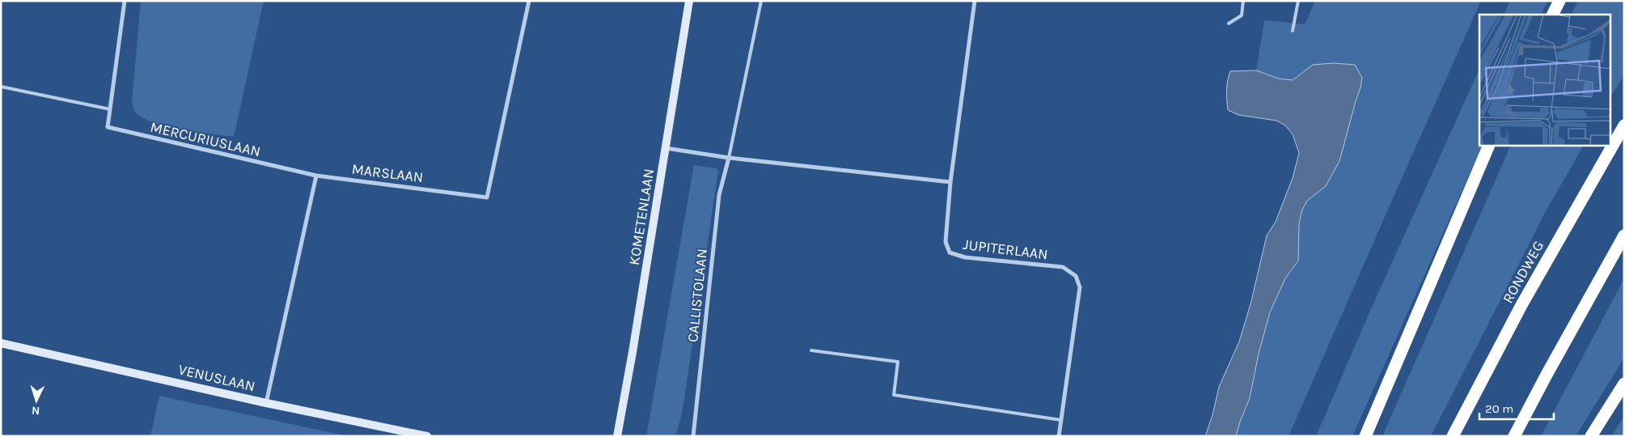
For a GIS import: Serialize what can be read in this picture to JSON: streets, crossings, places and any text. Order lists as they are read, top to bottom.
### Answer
{
  "streets": {
    "highway": ["RONDWEG"],
    "street": [
      "MERCURIUSLAAN",
      "MARSLAAN",
      "KOMETENLAAN",
      "JUPITERLAAN",
      "CALLISTOLAAN",
      "VENUSLAAN"
    ]
  },
  "crossings": [
    ["MERCURIUSLAAN", "MARSLAAN"]
  ],
  "scale_bar": "20 m",
  "north": "bottom"
}
